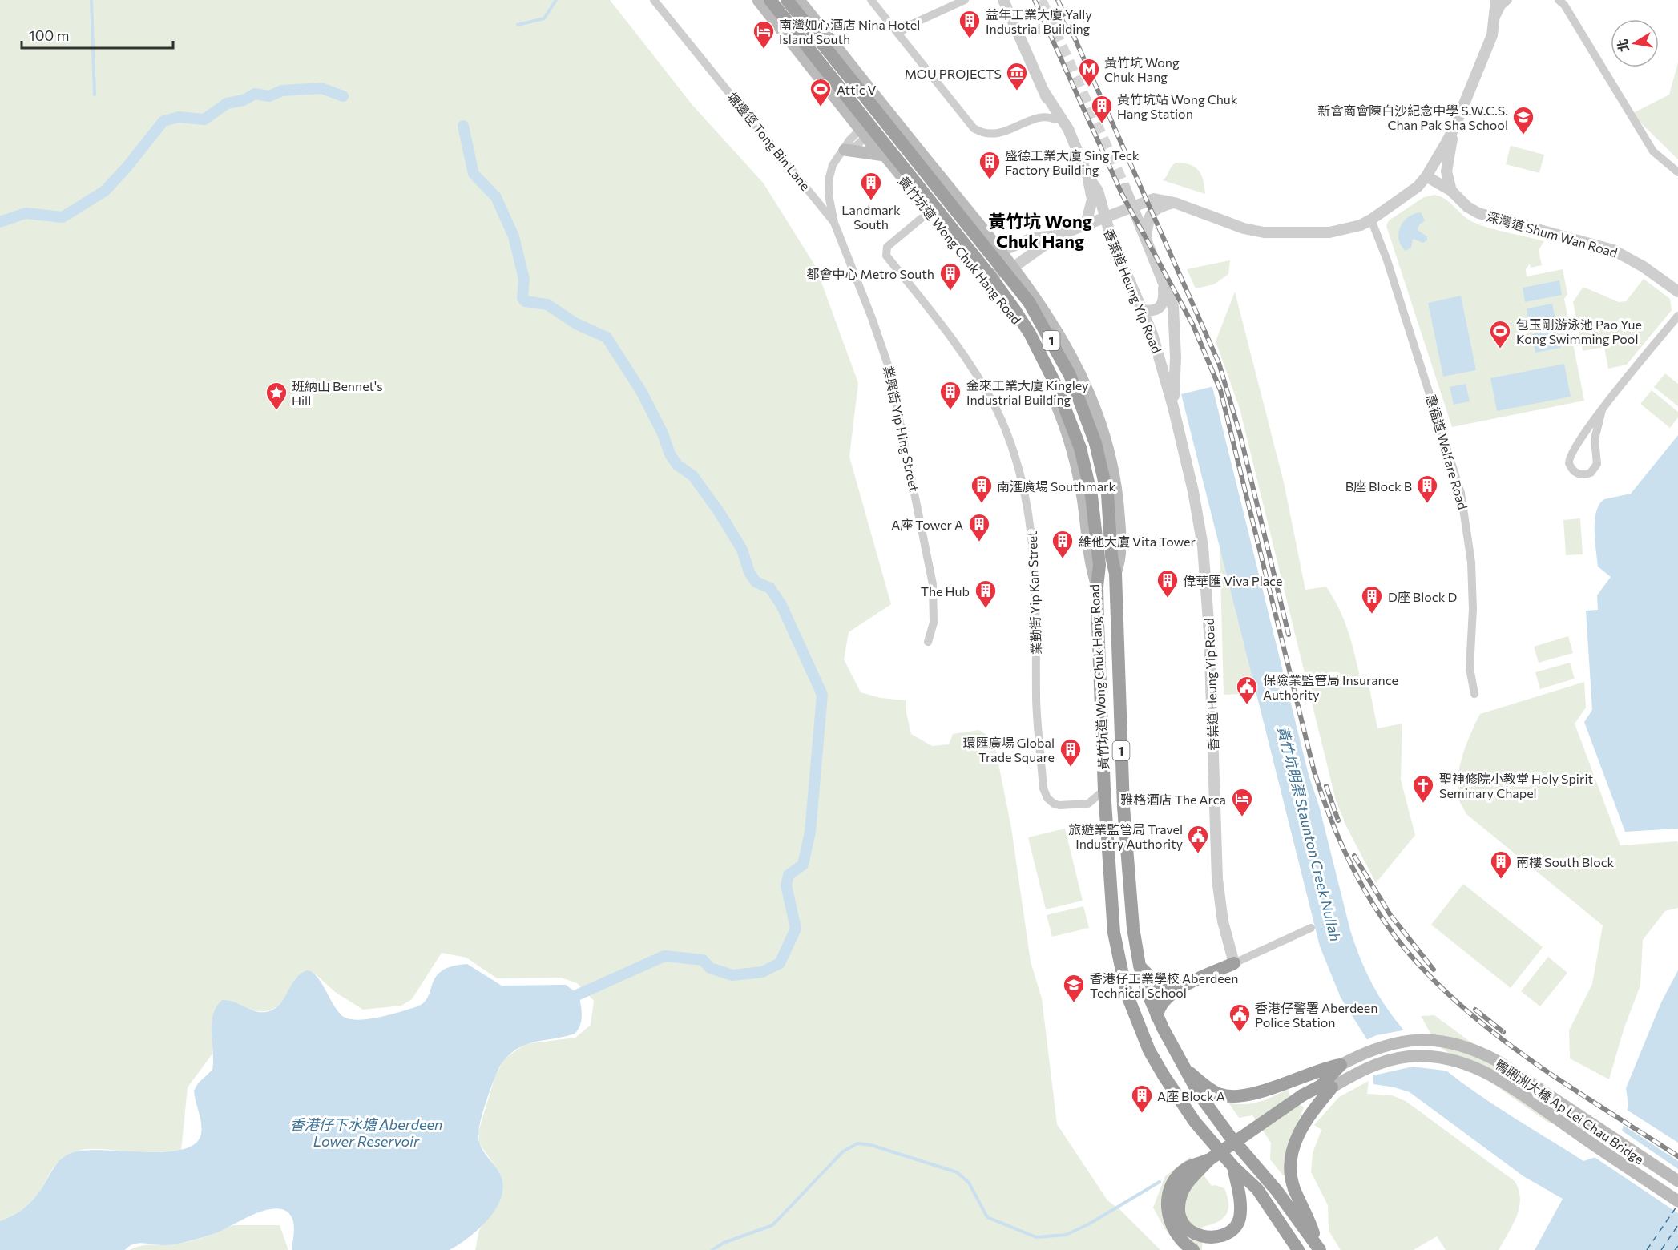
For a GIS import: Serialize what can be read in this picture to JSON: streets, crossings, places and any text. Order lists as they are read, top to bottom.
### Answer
{
  "streets": {
    "highway": ["黃竹坑道 Wong Chuk Hang Road", "1"],
    "main road": ["鴨脷洲大橋 Ap Lei Chau Bridge"],
    "street": [
      "塘邊徑 Tong Bin Lane",
      "深灣道 Shum Wan Road",
      "香葉道 Heung Yip Road",
      "業興街 Yip Hing Street",
      "惠福道 Welfare Road",
      "業勤街 Yip Kan Street"
    ]
  },
  "crossings": [
    ["塘邊徑 Tong Bin Lane", "黃竹坑道 Wong Chuk Hang Road"],
    ["塘邊徑 Tong Bin Lane", "業興街 Yip Hing Street"],
    ["黃竹坑道 Wong Chuk Hang Road", "1"],
    ["黃竹坑道 Wong Chuk Hang Road", "業勤街 Yip Kan Street"]
  ],
  "districts": ["黃竹坑 Wong Chuk Hang"],
  "water": ["黃竹坑明渠 Staunton Creek Nullah", "香港仔下水塘 Aberdeen Lower Reservoir"],
  "places": {
    "building": [
      "益年工業大廈 Yally Industrial Building",
      "黃竹坑站 Wong Chuk Hang Station",
      "盛德工業大廈 Sing Teck Factory Building",
      "Landmark South",
      "都會中心 Metro South",
      "金來工業大廈 Kingley Industrial Building",
      "南滙廣場 Southmark",
      "B座 Block B",
      "A座 Tower A",
      "維他大廈 Vita Tower",
      "偉華匯 Viva Place",
      "The Hub",
      "D座 Block D",
      "環匯廣場 Global Trade Square",
      "南樓 South Block",
      "A座 Block A"
    ],
    "hotel": ["南灣如心酒店 Nina Hotel Island South", "雅格酒店 The Arca"],
    "metro station": ["黃竹坑 Wong Chuk Hang"],
    "museum": ["MOU PROJECTS"],
    "sports": ["Attic V", "包玉剛游泳池 Pao Yue Kong Swimming Pool"],
    "school or university": ["新會商會陳白沙紀念中學 S.W.C.S. Chan Pak Sha School", "香港仔工業學校 Aberdeen Technical School"],
    "place": ["班納山 Bennet's Hill"],
    "public building": ["保險業監管局 Insurance Authority", "旅遊業監管局 Travel Industry Authority", "香港仔警署 Aberdeen Police Station"],
    "church": ["聖神修院小教堂 Holy Spirit Seminary Chapel"]
  },
  "scale_bar": "100 m",
  "north": "left"
}
